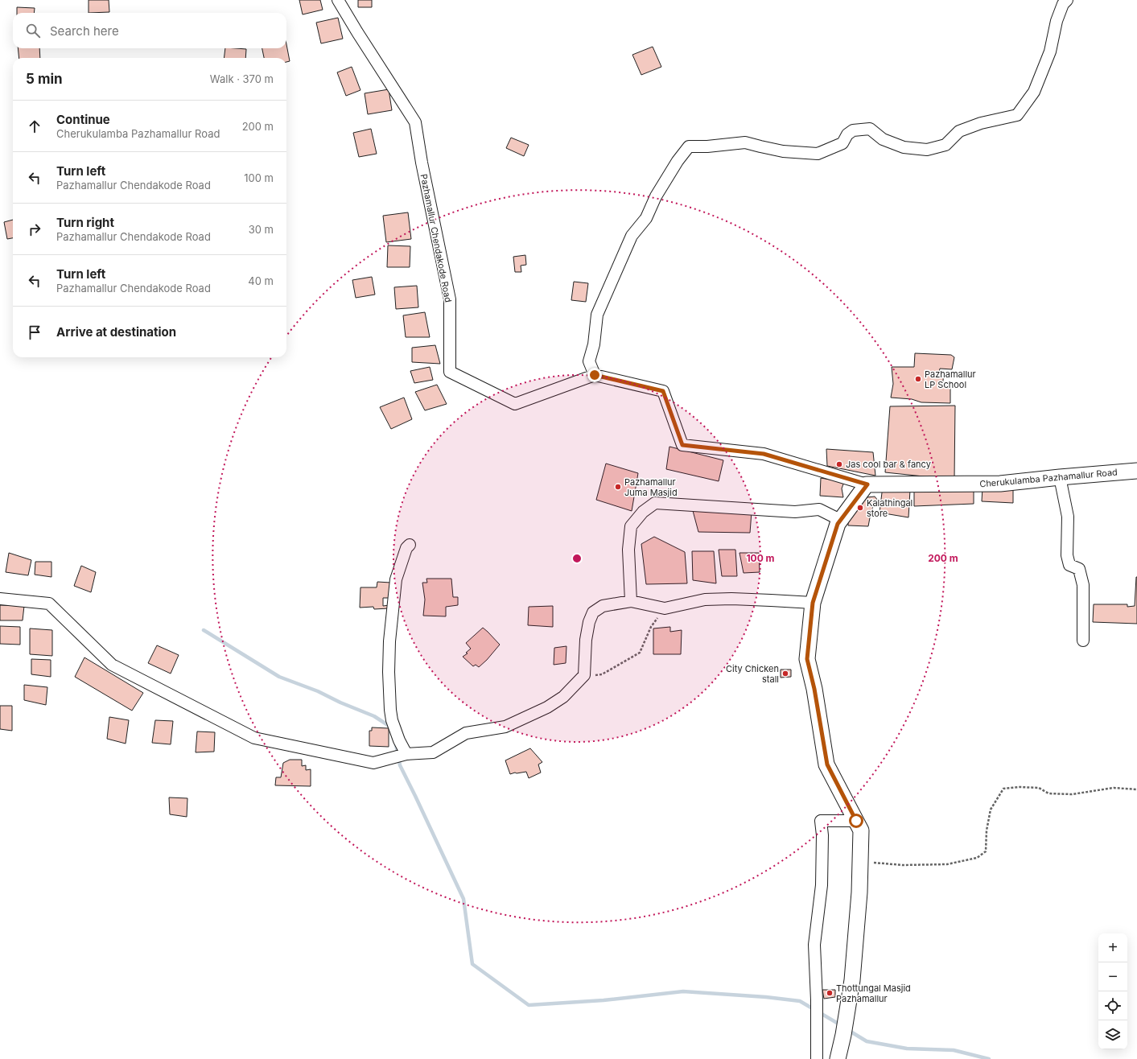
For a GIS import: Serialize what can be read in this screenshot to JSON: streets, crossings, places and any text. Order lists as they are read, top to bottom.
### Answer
{
  "streets": {
    "street": ["Pazhamallur Chendakode Road", "Cherukulamba Pazhamallur Road"]
  },
  "places": [
    "Pazhamallur LP School",
    "Jas cool bar & fancy",
    "Pazhamallur Juma Masjid",
    "Kalathingal store",
    "City Chicken stall",
    "Thottungal Masjid Pazhamallur"
  ],
  "page": {
    "search": "Search here",
    "heading": ["5 min", "Walk · 370 m"],
    "list": [
      ["Continue", "Cherukulamba Pazhamallur Road", "200 m"],
      ["Turn left", "Pazhamallur Chendakode Road", "100 m"],
      ["Turn right", "Pazhamallur Chendakode Road", "30 m"],
      ["Turn left", "Pazhamallur Chendakode Road", "40 m"],
      "Arrive at destination"
    ],
    "map_buttons": ["+", "−"]
  },
  "rings": ["100 m", "200 m"]
}
